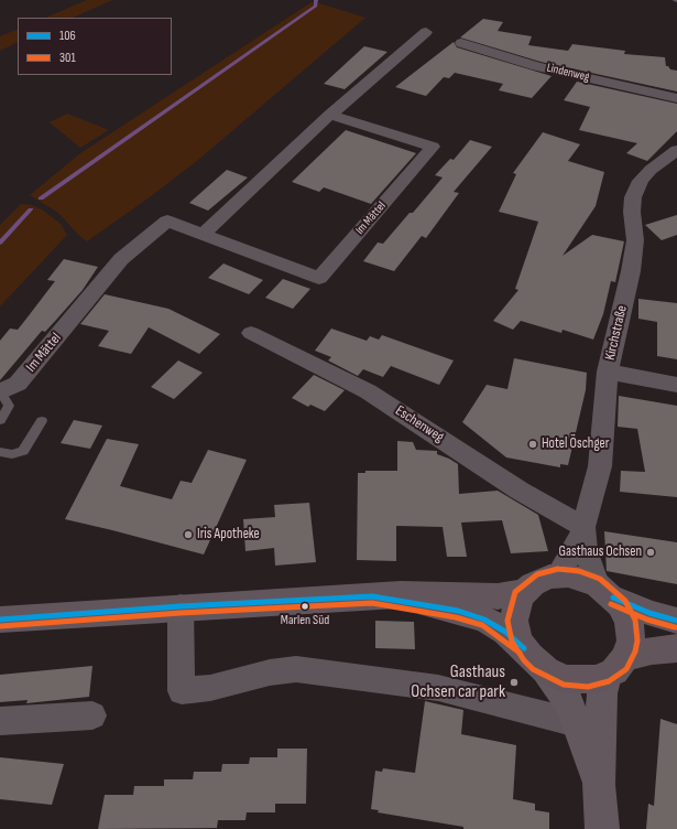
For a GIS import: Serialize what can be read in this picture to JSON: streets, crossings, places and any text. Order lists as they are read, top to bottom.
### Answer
{
  "streets": {
    "street": [
      "Lindenweg",
      "Im Mättel",
      "Kirchstraße",
      "Eschenweg"
    ]
  },
  "crossings": [
    ["Kirchstraße", "Eschenweg"]
  ],
  "places": [
    "Hotel Öschger",
    "Iris Apotheke",
    "Gasthaus Ochsen",
    "Marlen Süd",
    "Gasthaus Ochsen car park"
  ],
  "lines": ["transit line 301", "transit line 106"],
  "legend": ["106", "301"]
}
